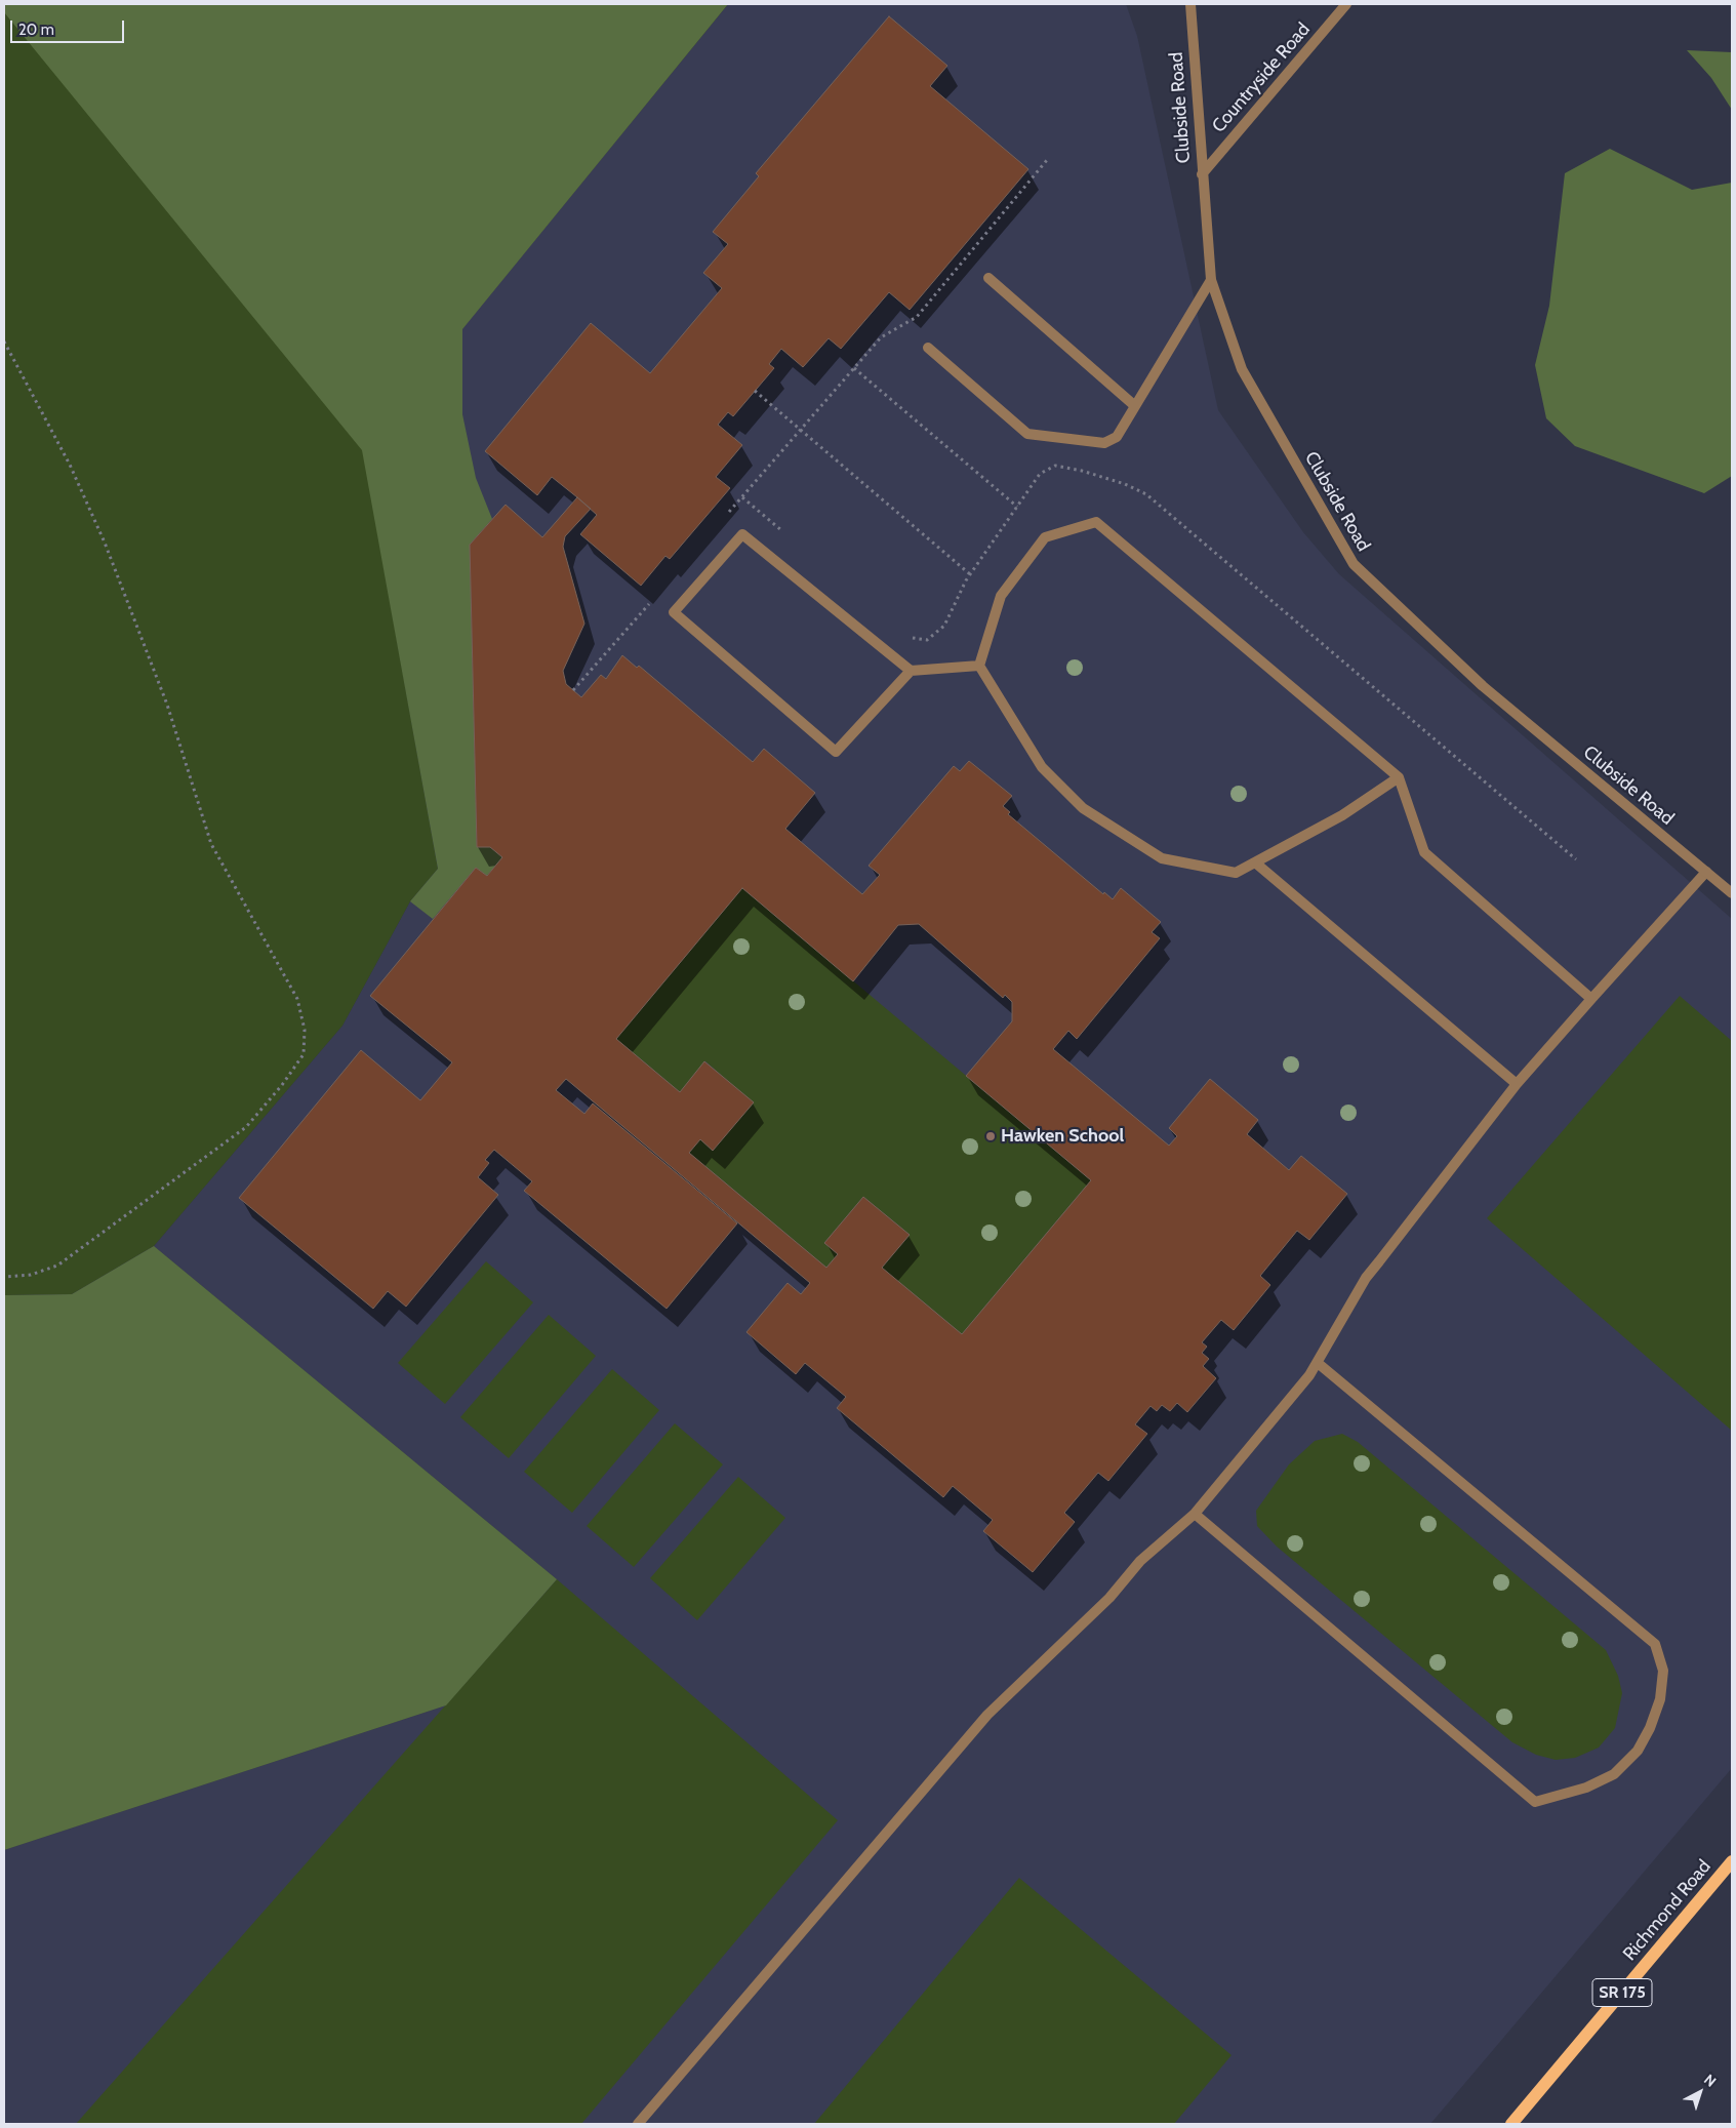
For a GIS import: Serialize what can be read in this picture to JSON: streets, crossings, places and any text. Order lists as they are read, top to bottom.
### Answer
{
  "streets": {
    "main road": ["Richmond Road", "SR 175"],
    "street": ["Countryside Road", "Clubside Road"]
  },
  "crossings": [
    ["Countryside Road", "Clubside Road"]
  ],
  "places": ["Hawken School"],
  "scale_bar": "20 m",
  "north": "top right"
}
